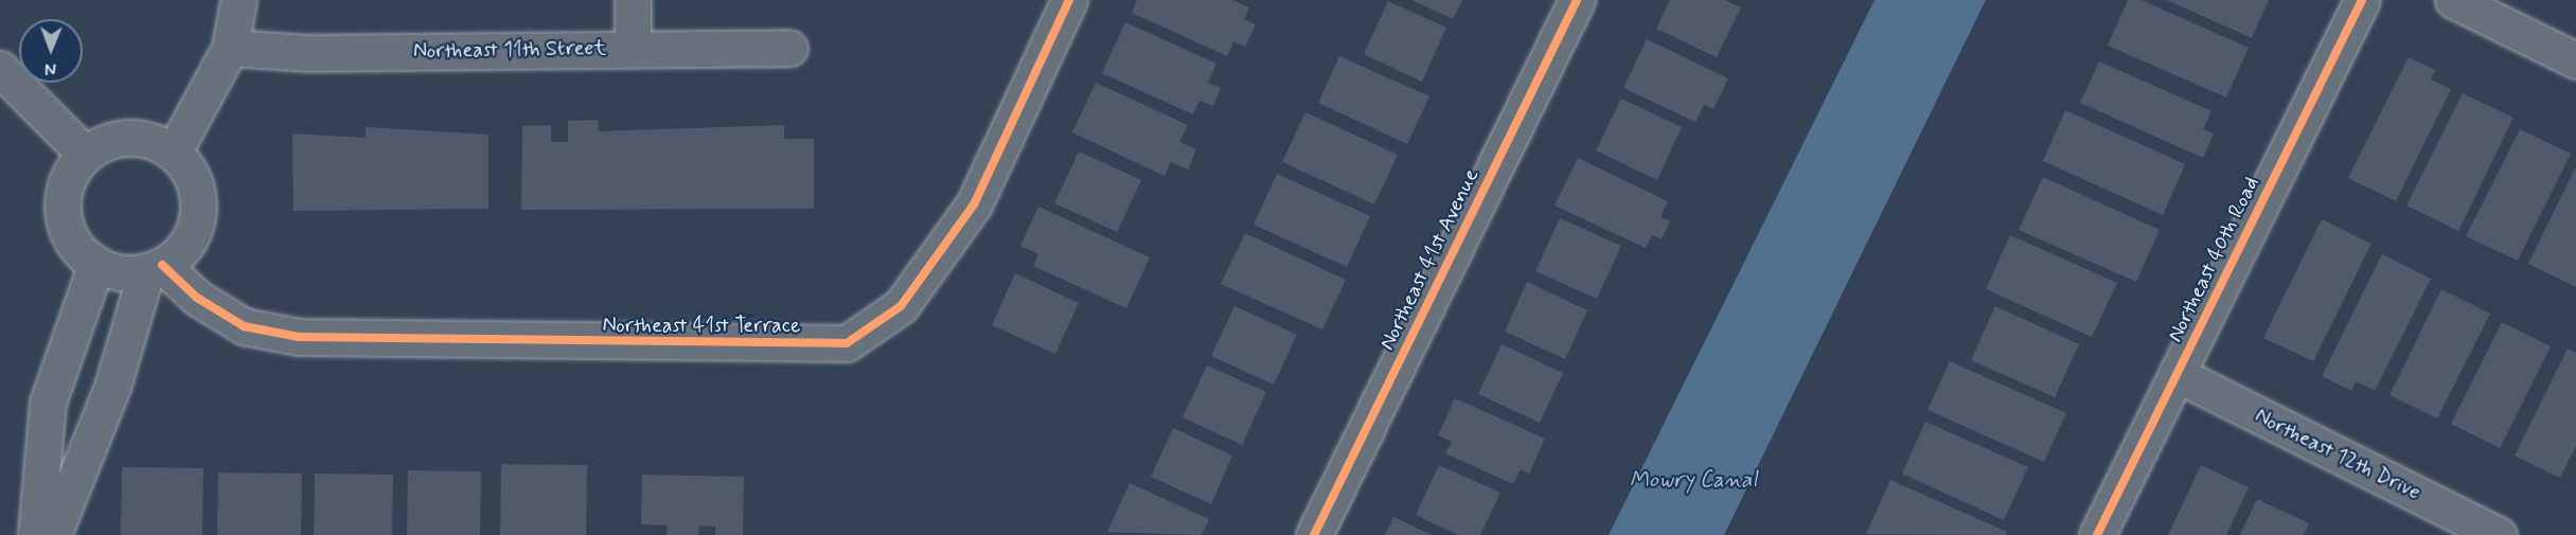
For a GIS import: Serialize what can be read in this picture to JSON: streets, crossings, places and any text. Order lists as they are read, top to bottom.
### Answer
{
  "streets": {
    "street": [
      "Northeast 11th Street",
      "Northeast 41st Avenue",
      "Northeast 40th Road",
      "Northeast 41st Terrace",
      "Northeast 12th Drive"
    ]
  },
  "crossings": [
    ["Northeast 40th Road", "Northeast 12th Drive"]
  ],
  "water": ["Mowry Canal"],
  "north": "bottom"
}
